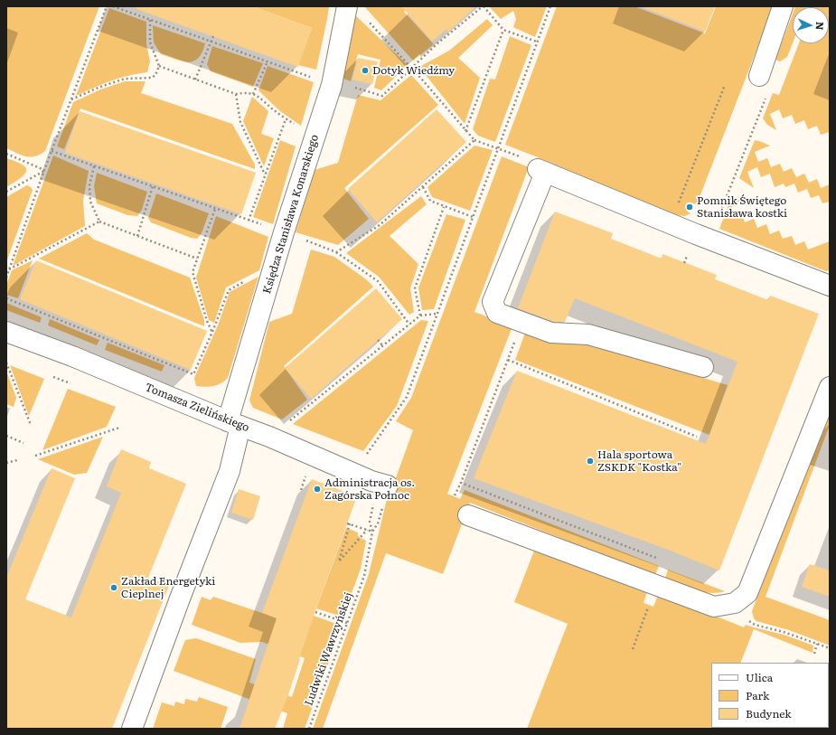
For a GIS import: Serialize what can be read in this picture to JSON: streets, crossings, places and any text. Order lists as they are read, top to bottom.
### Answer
{
  "streets": {
    "street": ["Księdza Stanisława Konarskiego", "Tomasza Zielińskiego"],
    "path": ["Ludwiki Wawrzyńskiej"]
  },
  "crossings": [
    ["Księdza Stanisława Konarskiego", "Tomasza Zielińskiego"]
  ],
  "places": [
    "Dotyk Wiedźmy",
    "Pomnik Świętego Stanisława kostki",
    "Hala sportowa ZSKDK \"Kostka\"",
    "Administracja os. Zagórska Połnoc",
    "Zakład Energetyki Cieplnej"
  ],
  "legend": ["Ulica", "Park", "Budynek"],
  "north": "right"
}
